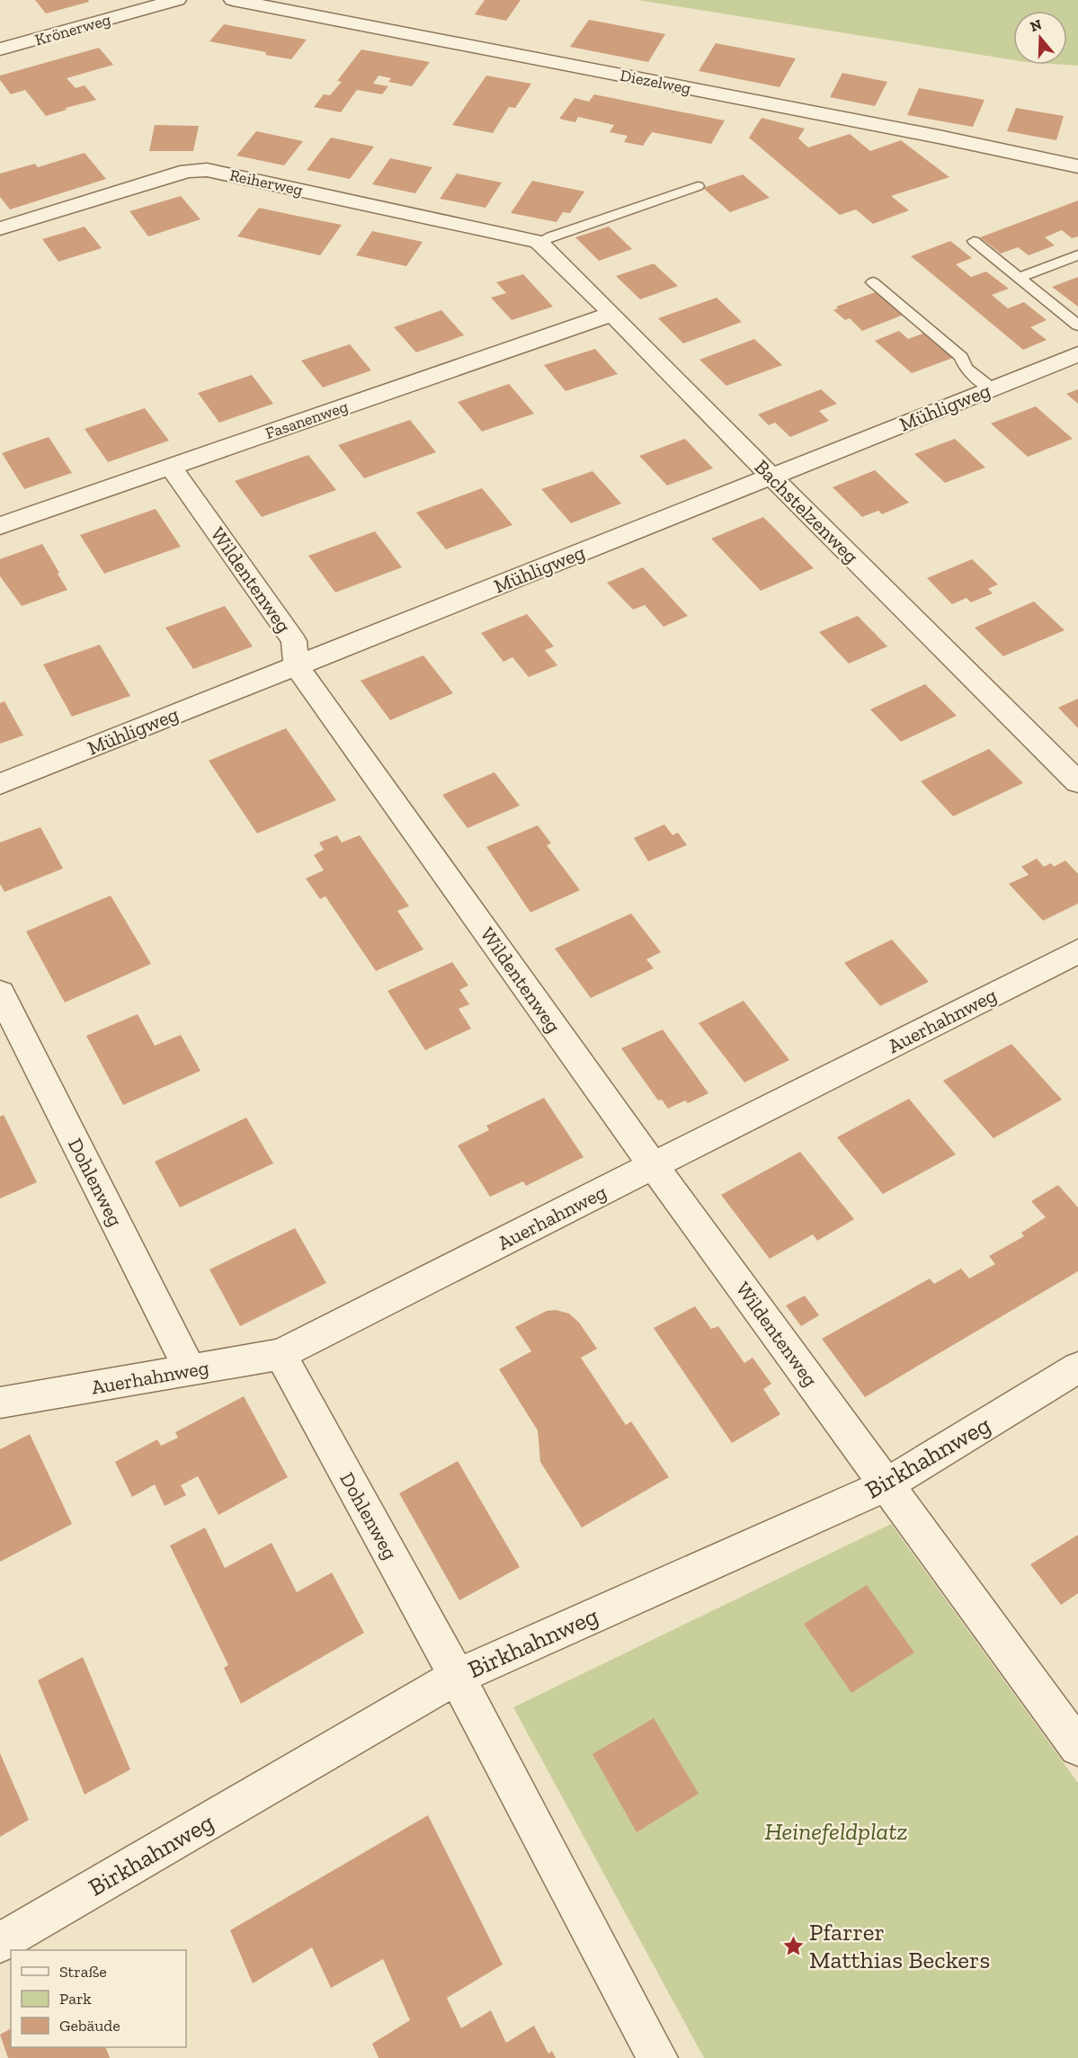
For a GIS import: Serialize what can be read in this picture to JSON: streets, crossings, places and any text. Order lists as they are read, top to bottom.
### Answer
{
  "streets": {
    "street": [
      "Krönerweg",
      "Diezelweg",
      "Reiherweg",
      "Mühligweg",
      "Fasanenweg",
      "Bachstelzenweg",
      "Wildentenweg",
      "Auerhahnweg",
      "Dohlenweg",
      "Birkhahnweg"
    ]
  },
  "crossings": [
    ["Reiherweg", "Bachstelzenweg"],
    ["Mühligweg", "Bachstelzenweg"],
    ["Mühligweg", "Wildentenweg"],
    ["Fasanenweg", "Bachstelzenweg"],
    ["Fasanenweg", "Wildentenweg"],
    ["Wildentenweg", "Auerhahnweg"],
    ["Wildentenweg", "Birkhahnweg"],
    ["Auerhahnweg", "Dohlenweg"],
    ["Dohlenweg", "Birkhahnweg"]
  ],
  "parks": ["Heinefeldplatz"],
  "places": {
    "place": ["Pfarrer Matthias Beckers"]
  },
  "legend": ["Straße", "Park", "Gebäude"],
  "north": "top"
}
